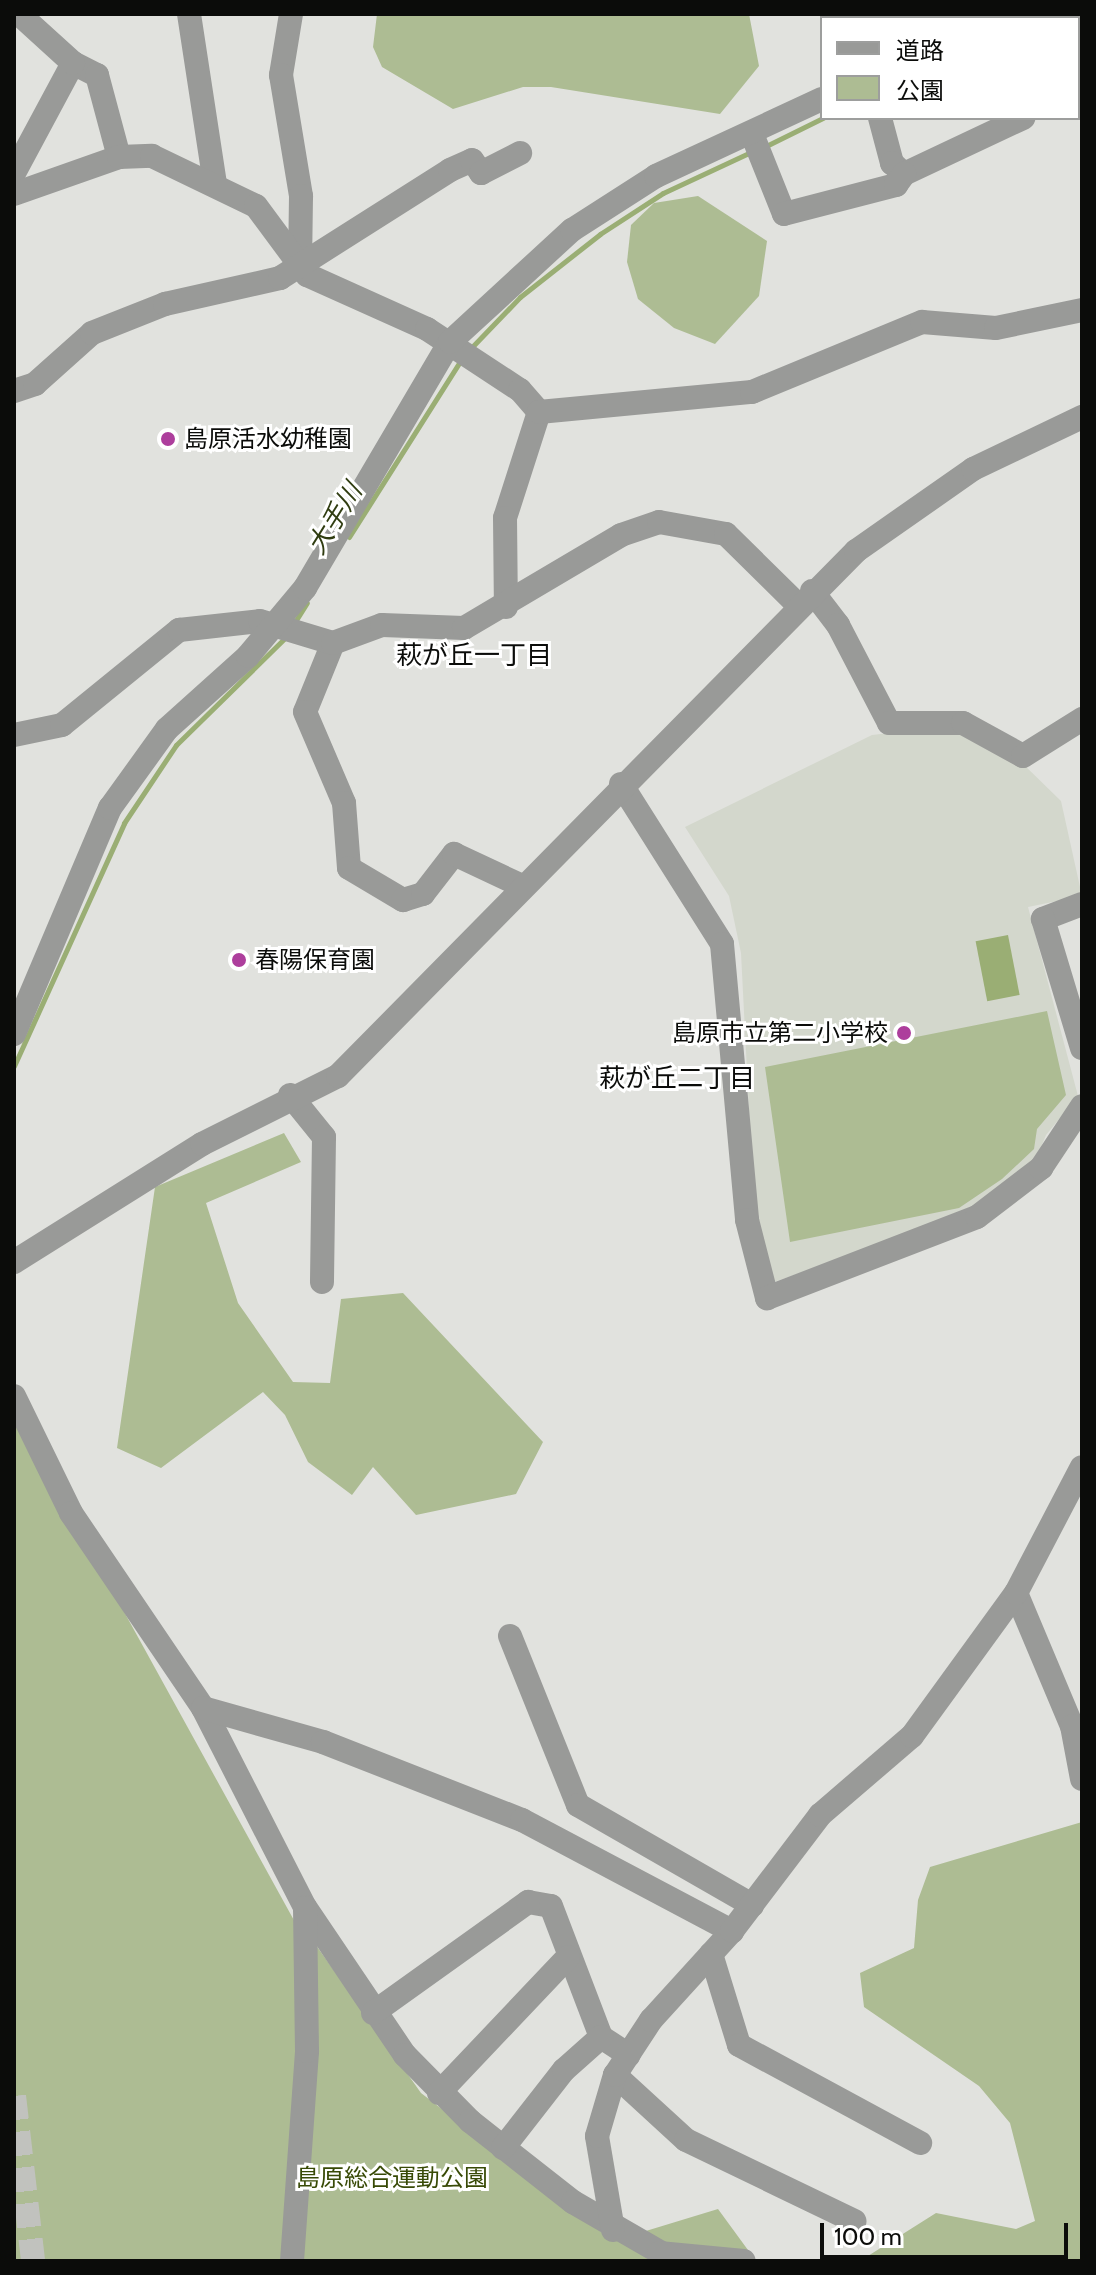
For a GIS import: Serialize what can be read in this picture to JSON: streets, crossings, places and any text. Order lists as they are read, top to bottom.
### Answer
{
  "districts": ["萩が丘一丁目", "萩が丘二丁目"],
  "water": ["大手川"],
  "parks": ["島原総合運動公園"],
  "places": ["島原活水幼稚園", "春陽保育園", "島原市立第二小学校"],
  "legend": ["道路", "公園"],
  "scale_bar": "100 m"
}
